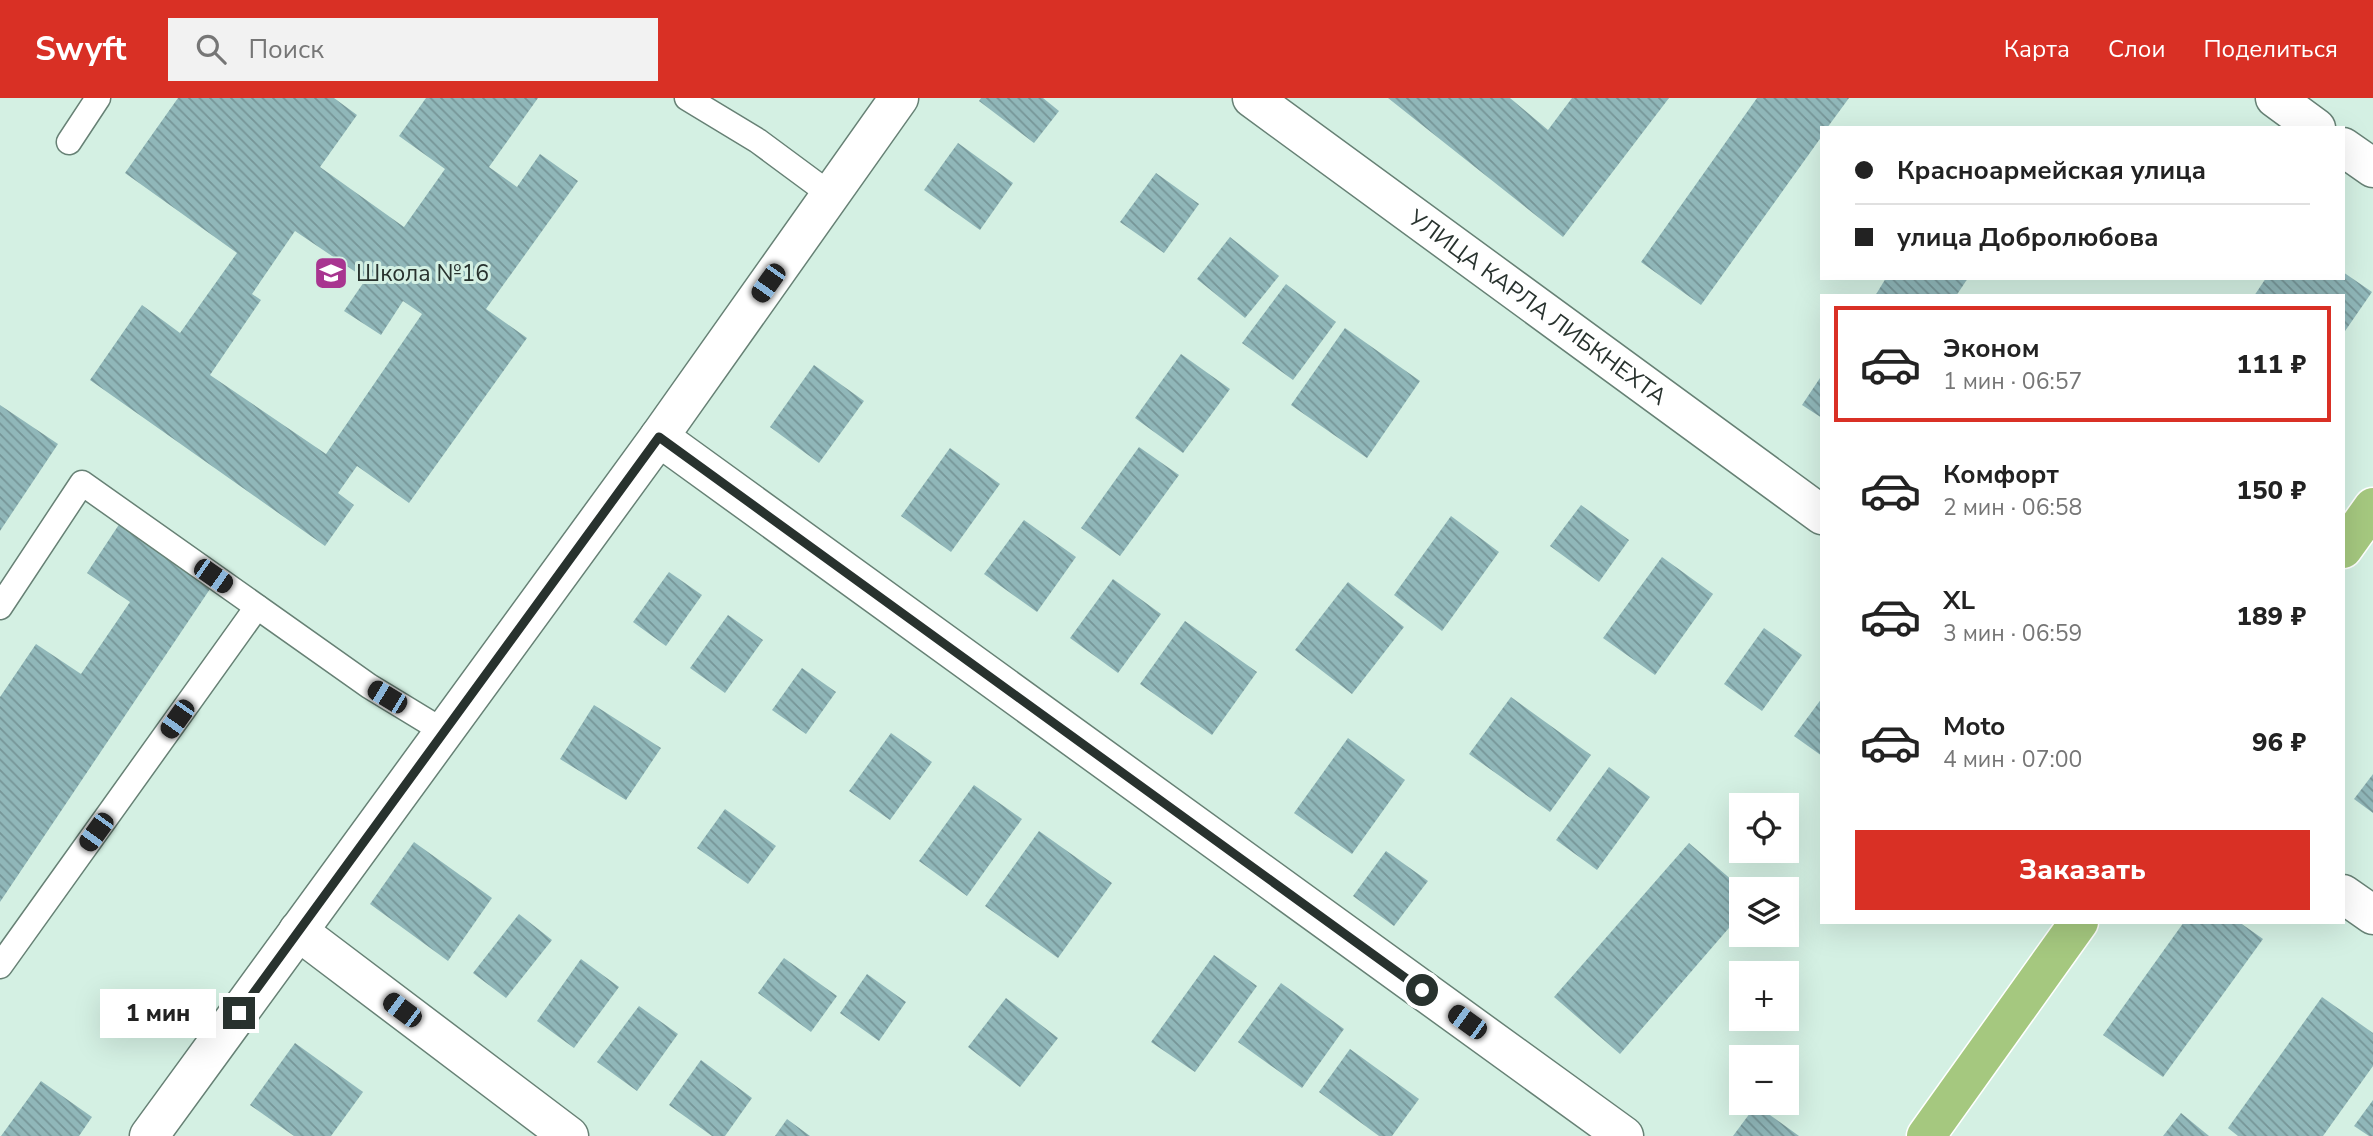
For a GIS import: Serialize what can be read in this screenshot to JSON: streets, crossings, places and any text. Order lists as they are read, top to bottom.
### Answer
{
  "streets": {
    "street": ["УЛИЦА КАРЛА ЛИБКНЕХТА"]
  },
  "places": {
    "school or university": ["Школа №16"]
  },
  "page": {
    "header": "Swyft",
    "search": "Поиск",
    "nav": ["Карта", "Слои", "Поделиться"],
    "banner": ["Красноармейская улица", "улица Добролюбова"],
    "list": [
      {
        "name": "Эконом",
        "note": "1 мин · 06:57",
        "value": "111 ₽"
      },
      {
        "name": "Комфорт",
        "note": "2 мин · 06:58",
        "value": "150 ₽"
      },
      {
        "name": "XL",
        "note": "3 мин · 06:59",
        "value": "189 ₽"
      },
      {
        "name": "Moto",
        "note": "4 мин · 07:00",
        "value": "96 ₽"
      }
    ],
    "map_buttons": ["+", "−"],
    "buttons": "Заказать",
    "bubble": "1 мин"
  }
}
